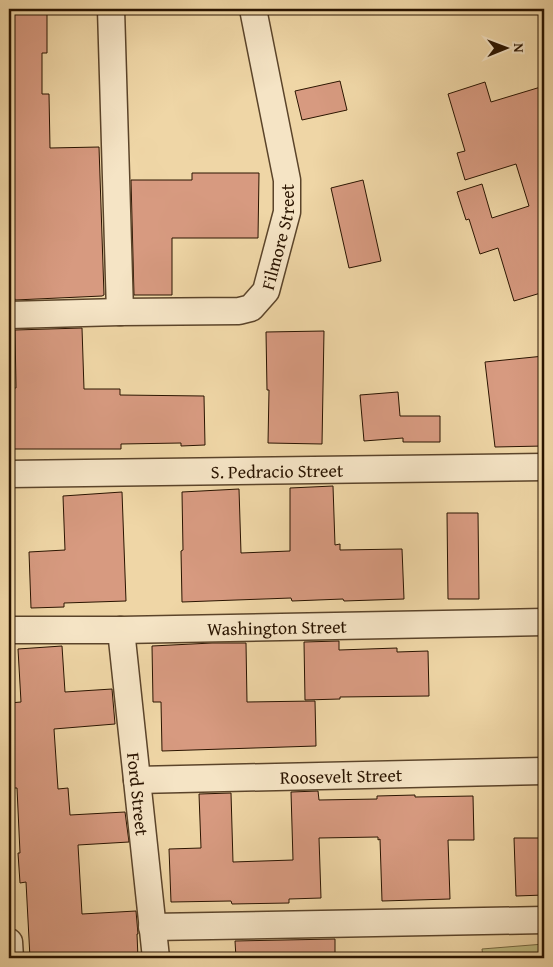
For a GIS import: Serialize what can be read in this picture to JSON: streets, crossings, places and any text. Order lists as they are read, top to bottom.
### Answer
{
  "streets": {
    "street": [
      "Filmore Street",
      "S. Pedracio Street",
      "Washington Street",
      "Roosevelt Street",
      "Ford Street"
    ]
  },
  "crossings": [
    ["Washington Street", "Ford Street"],
    ["Roosevelt Street", "Ford Street"]
  ],
  "north": "right"
}
